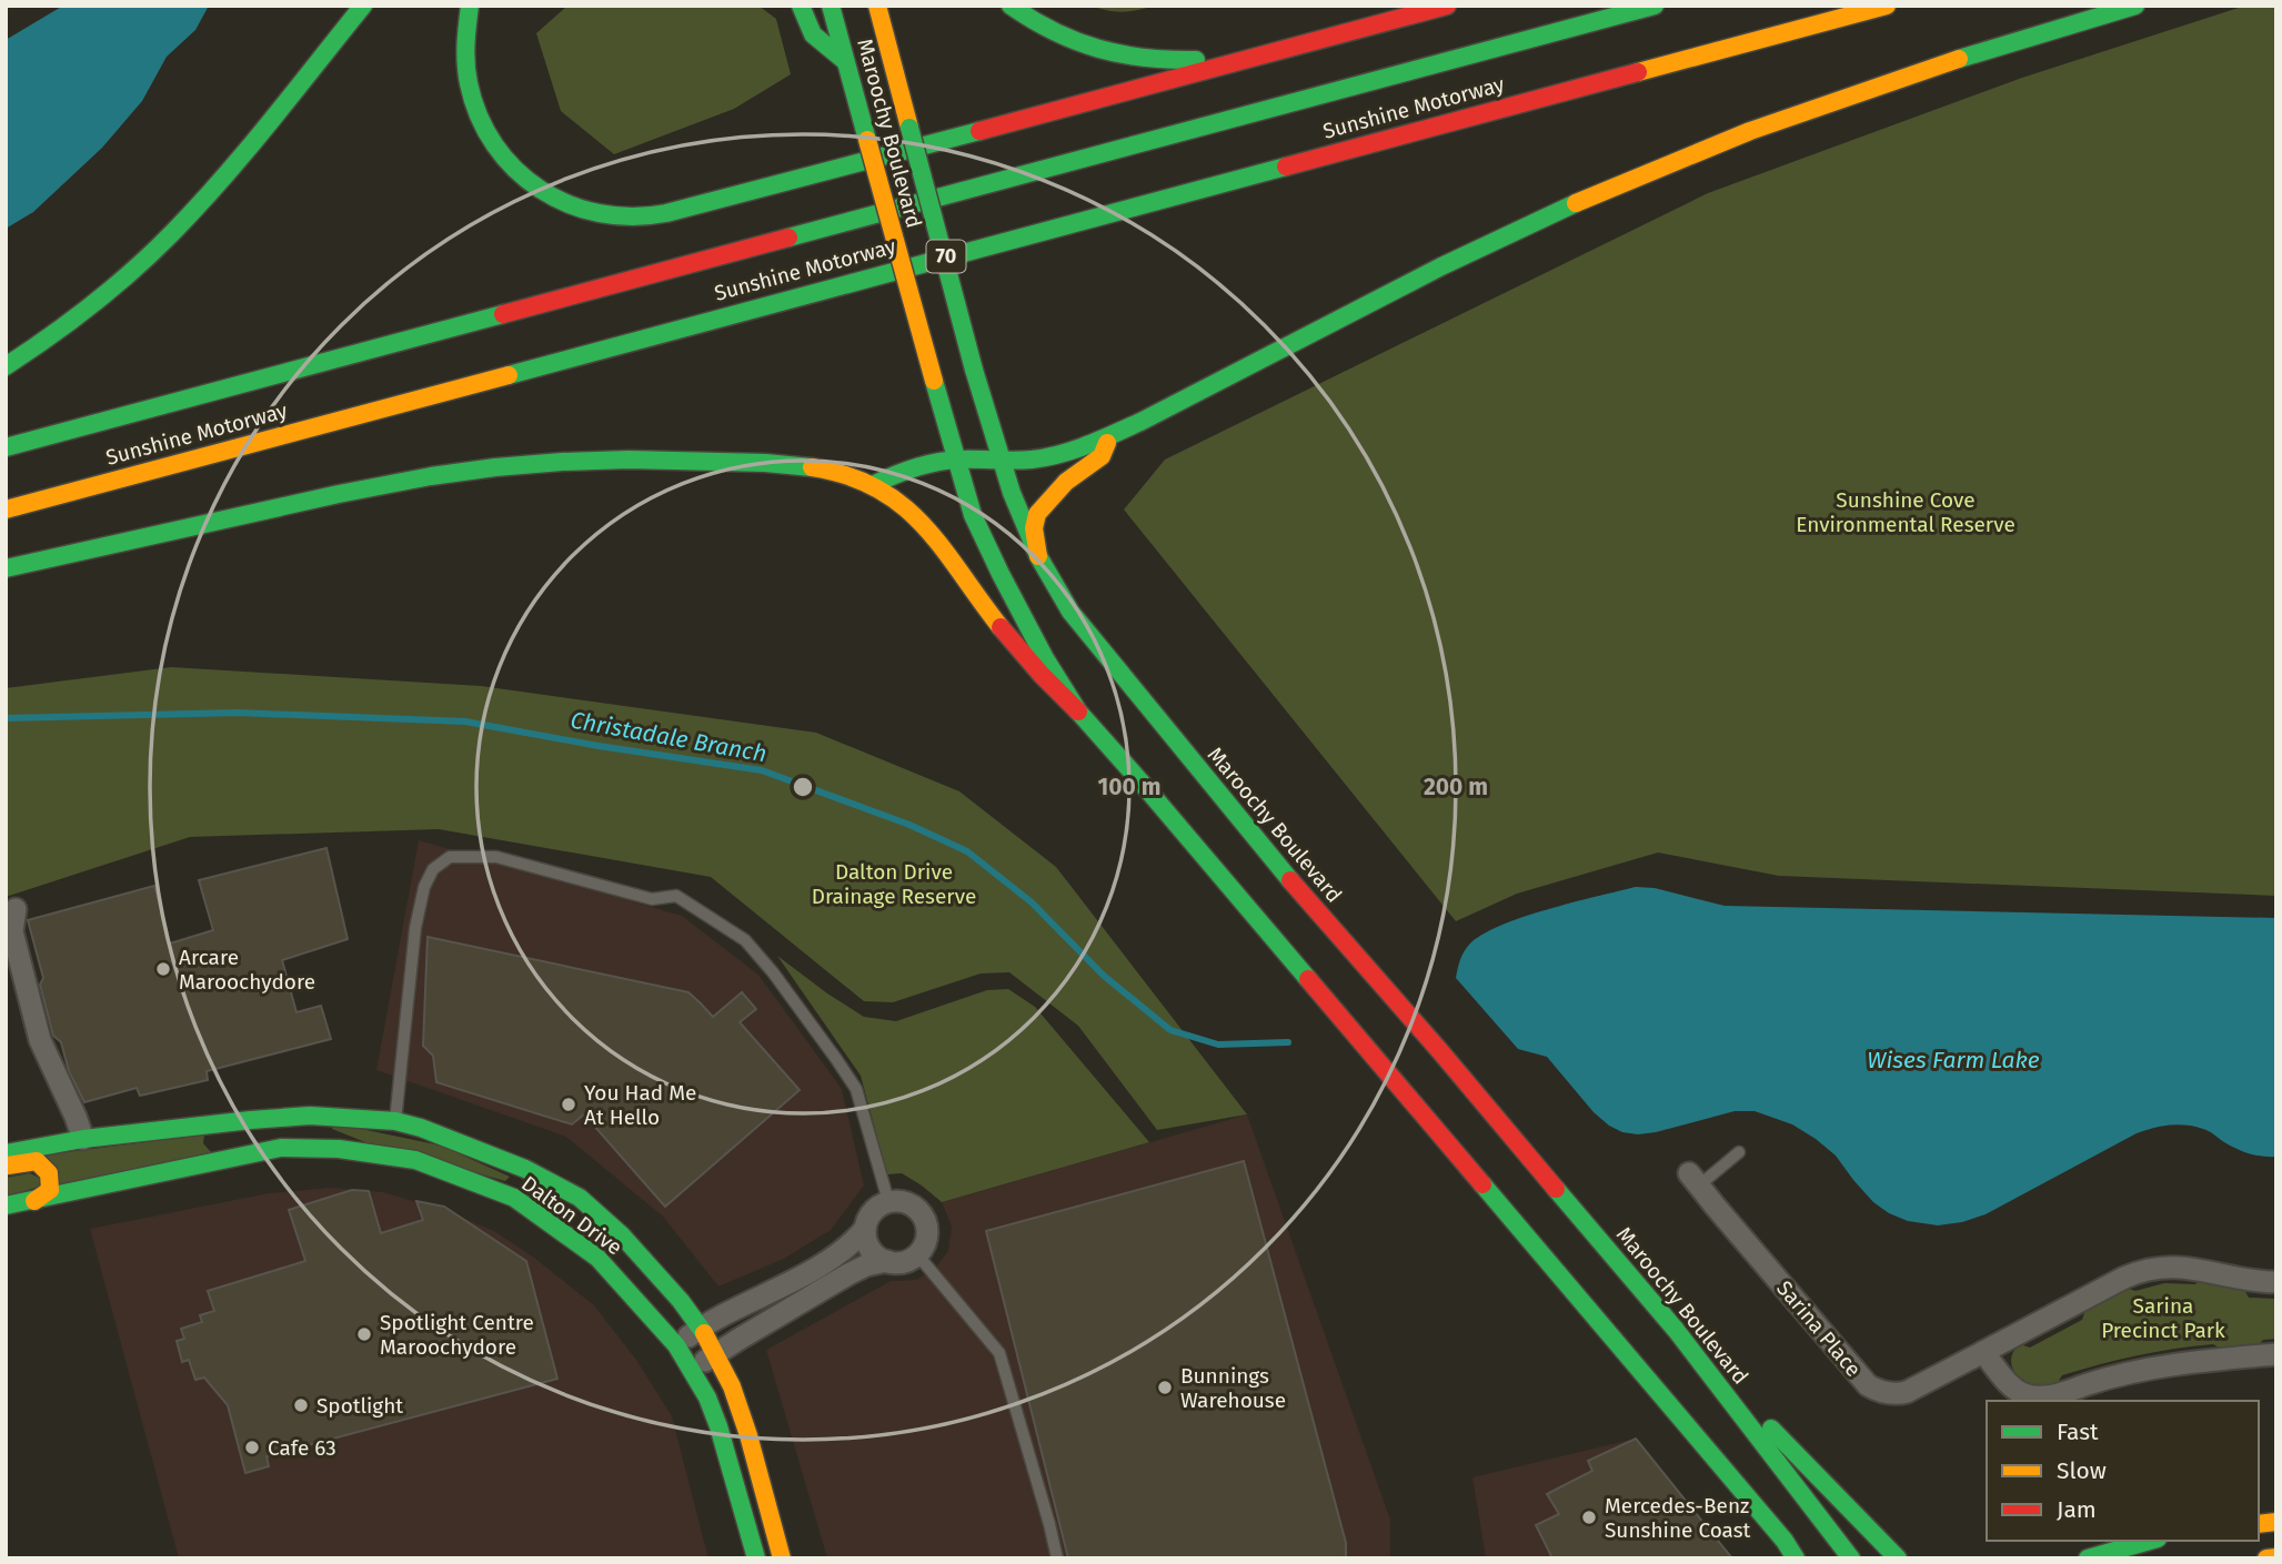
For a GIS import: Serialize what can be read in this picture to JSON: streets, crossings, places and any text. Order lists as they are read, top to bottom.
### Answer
{
  "streets": {
    "main road": [
      "Sunshine Motorway",
      "Maroochy Boulevard",
      "70",
      "Dalton Drive"
    ],
    "street": ["Sarina Place"]
  },
  "water": ["Christadale Branch", "Wises Farm Lake"],
  "parks": ["Sunshine Cove Environmental Reserve", "Dalton Drive Drainage Reserve", "Sarina Precinct Park"],
  "places": [
    "Arcare Maroochydore",
    "You Had Me At Hello",
    "Spotlight Centre Maroochydore",
    "Bunnings Warehouse",
    "Spotlight",
    "Cafe 63",
    "Mercedes-Benz Sunshine Coast"
  ],
  "legend": ["Fast", "Slow", "Jam"],
  "rings": ["100 m", "200 m"]
}
